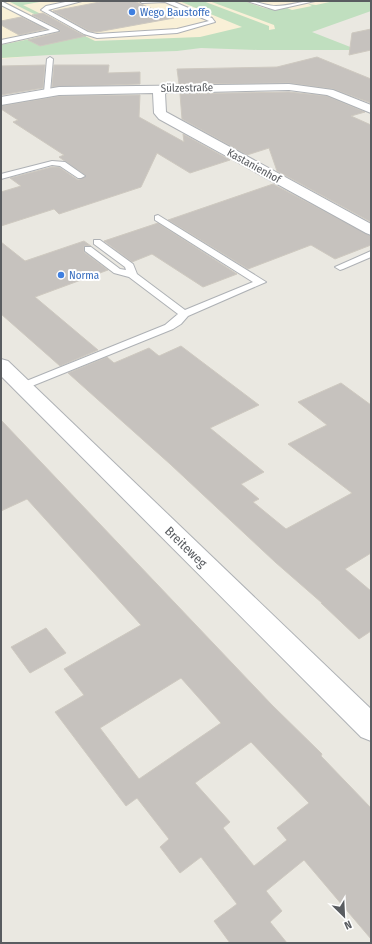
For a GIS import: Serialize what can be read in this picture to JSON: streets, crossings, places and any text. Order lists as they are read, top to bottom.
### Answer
{
  "streets": {
    "street": ["Sülzestraße", "Kastanienhof", "Breiteweg"]
  },
  "crossings": [
    ["Sülzestraße", "Kastanienhof"]
  ],
  "places": ["Wego Baustoffe", "Norma"],
  "north": "bottom right"
}
